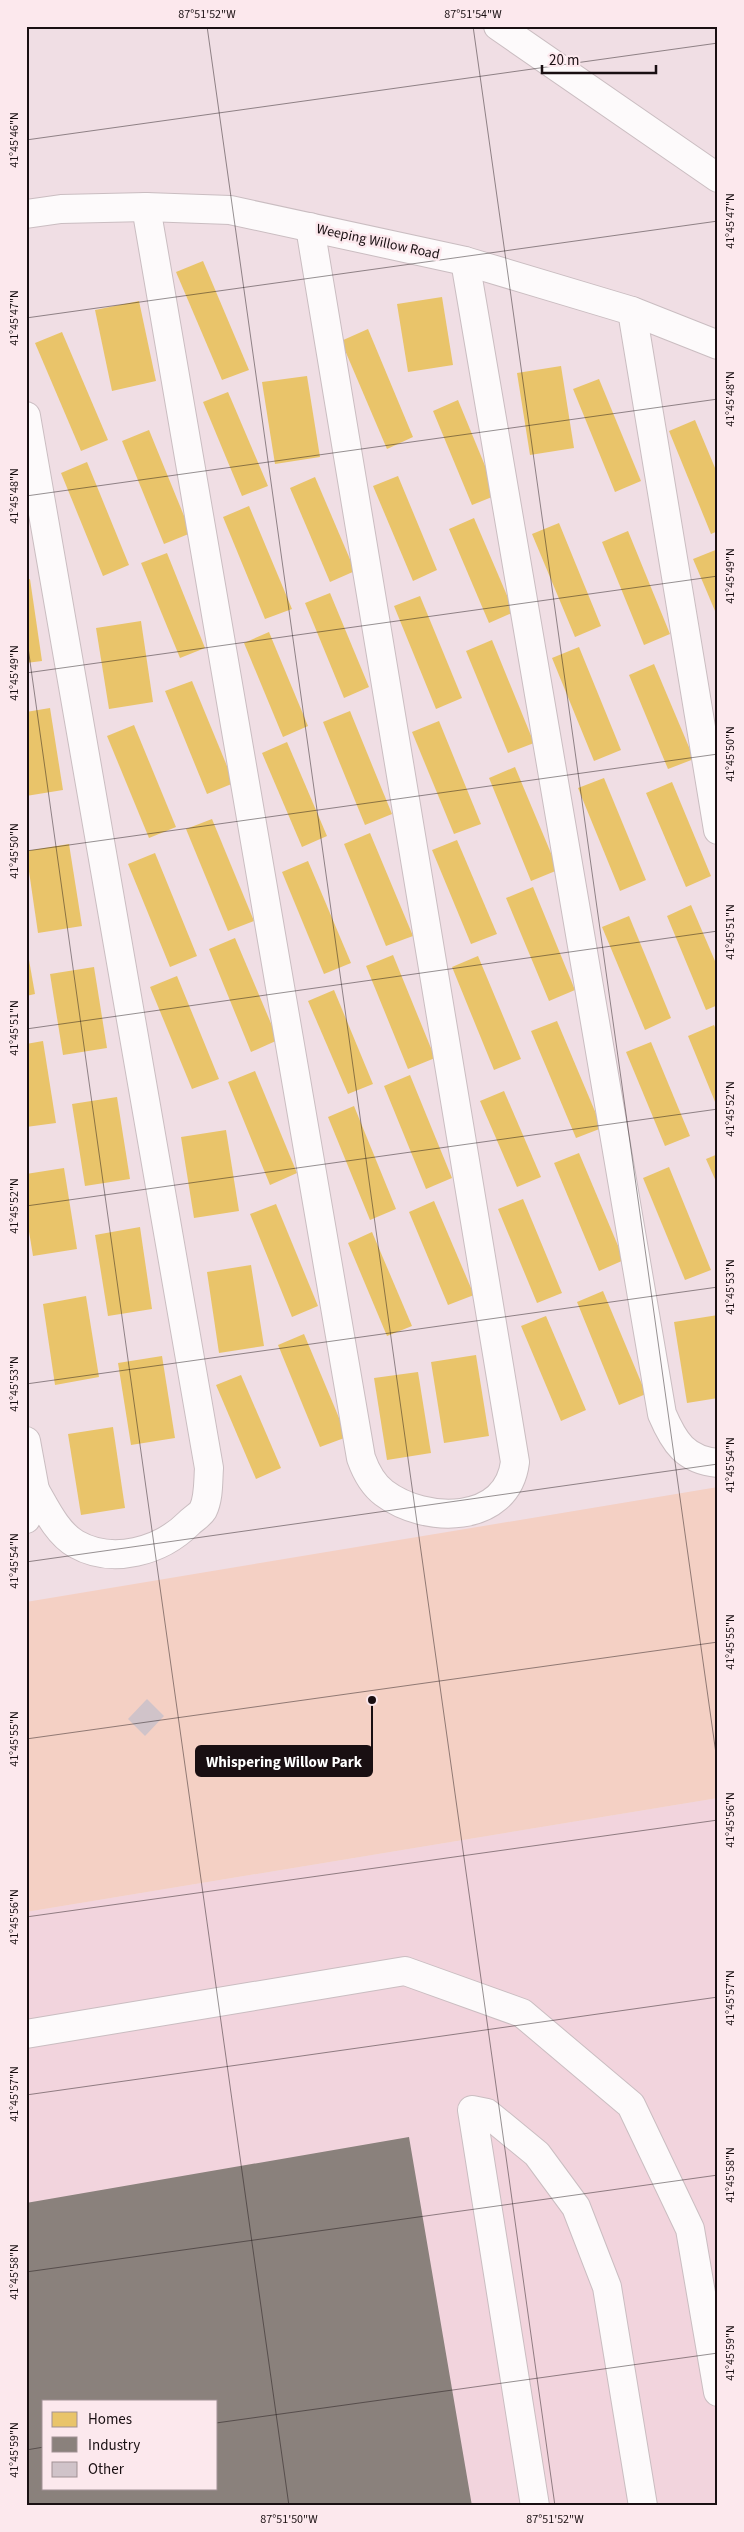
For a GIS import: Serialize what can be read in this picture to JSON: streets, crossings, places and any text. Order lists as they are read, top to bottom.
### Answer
{
  "streets": {
    "main road": ["Weeping Willow Road"]
  },
  "places": ["Whispering Willow Park"],
  "legend": ["Homes", "Industry", "Other"],
  "scale_bar": "20 m",
  "coordinates": [
    "87°51'52\"W",
    "87°51'54\"W",
    "41°45'46\"N",
    "41°45'47\"N",
    "41°45'48\"N",
    "41°45'49\"N",
    "41°45'50\"N",
    "41°45'51\"N",
    "41°45'52\"N",
    "41°45'53\"N",
    "41°45'54\"N",
    "41°45'55\"N",
    "41°45'56\"N",
    "41°45'57\"N",
    "41°45'58\"N",
    "41°45'59\"N",
    "87°51'50\"W"
  ]
}
